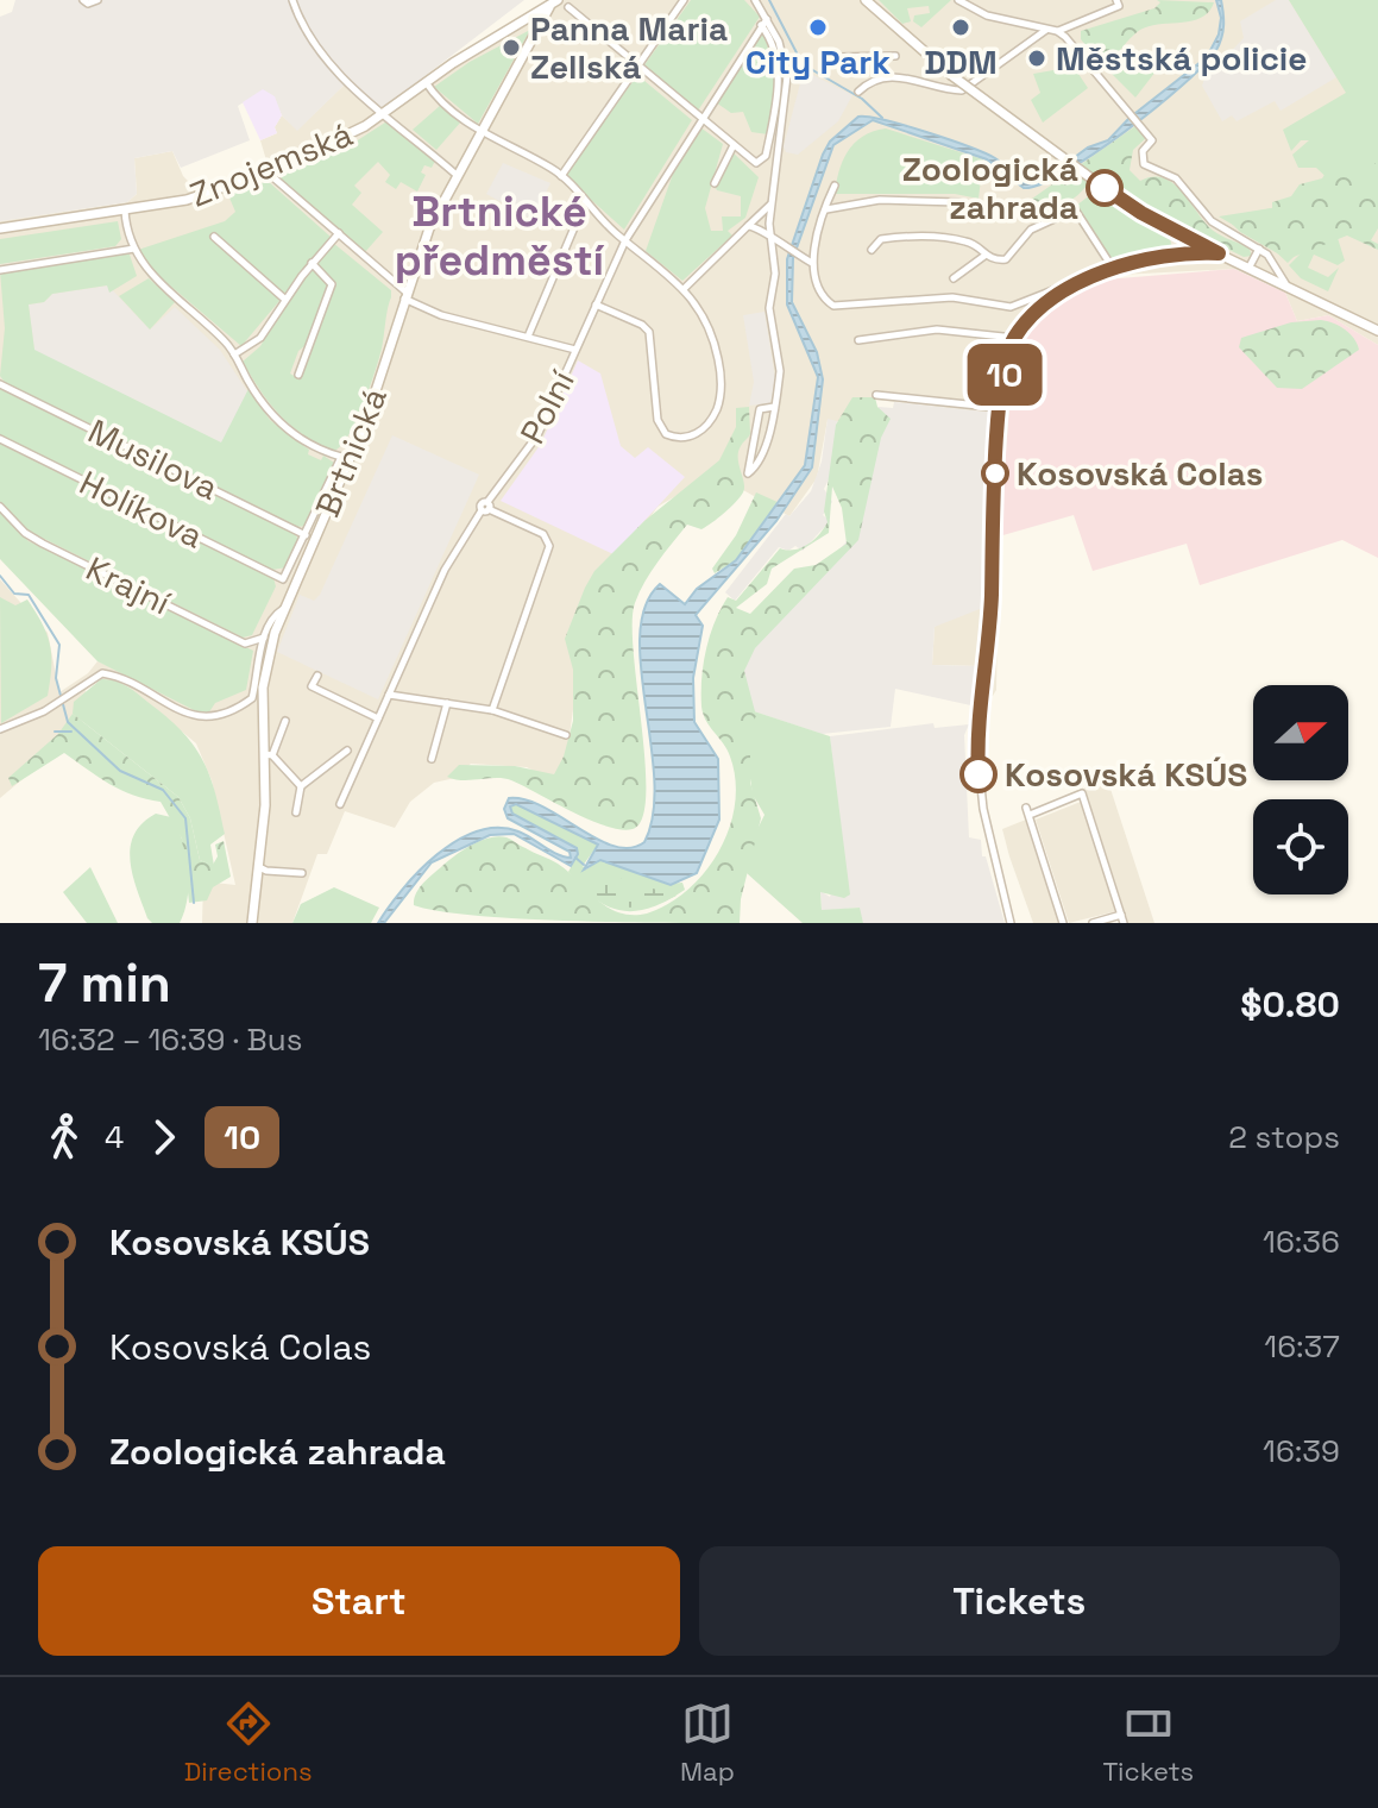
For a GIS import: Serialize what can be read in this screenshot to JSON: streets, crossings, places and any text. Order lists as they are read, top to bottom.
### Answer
{
  "streets": {
    "main road": ["Znojemská", "Brtnická"],
    "street": [
      "Polní",
      "Musilova",
      "Holíkova",
      "Krajní"
    ]
  },
  "crossings": [
    ["Znojemská", "Brtnická"],
    ["Brtnická", "Musilova"],
    ["Brtnická", "Holíkova"]
  ],
  "districts": ["Brtnické předměstí"],
  "places": [
    "City Park",
    "DDM",
    "Panna Maria Zellská",
    "Městská policie",
    "Zoologická zahrada",
    "Kosovská Colas",
    "Kosovská KSÚS"
  ],
  "lines": ["bus line 10"],
  "north": "right",
  "page": {
    "on_map": "10",
    "heading": ["7 min", "16:32 – 16:39 · Bus", "$0.80"],
    "legs": ["4", "10", "2 stops"],
    "list": [
      {
        "name": "Kosovská KSÚS",
        "value": "16:36"
      },
      {
        "name": "Kosovská Colas",
        "value": "16:37"
      },
      {
        "name": "Zoologická zahrada",
        "value": "16:39"
      }
    ],
    "buttons": ["Start", "Tickets"],
    "tabs": ["Directions", "Map", "Tickets"]
  }
}
